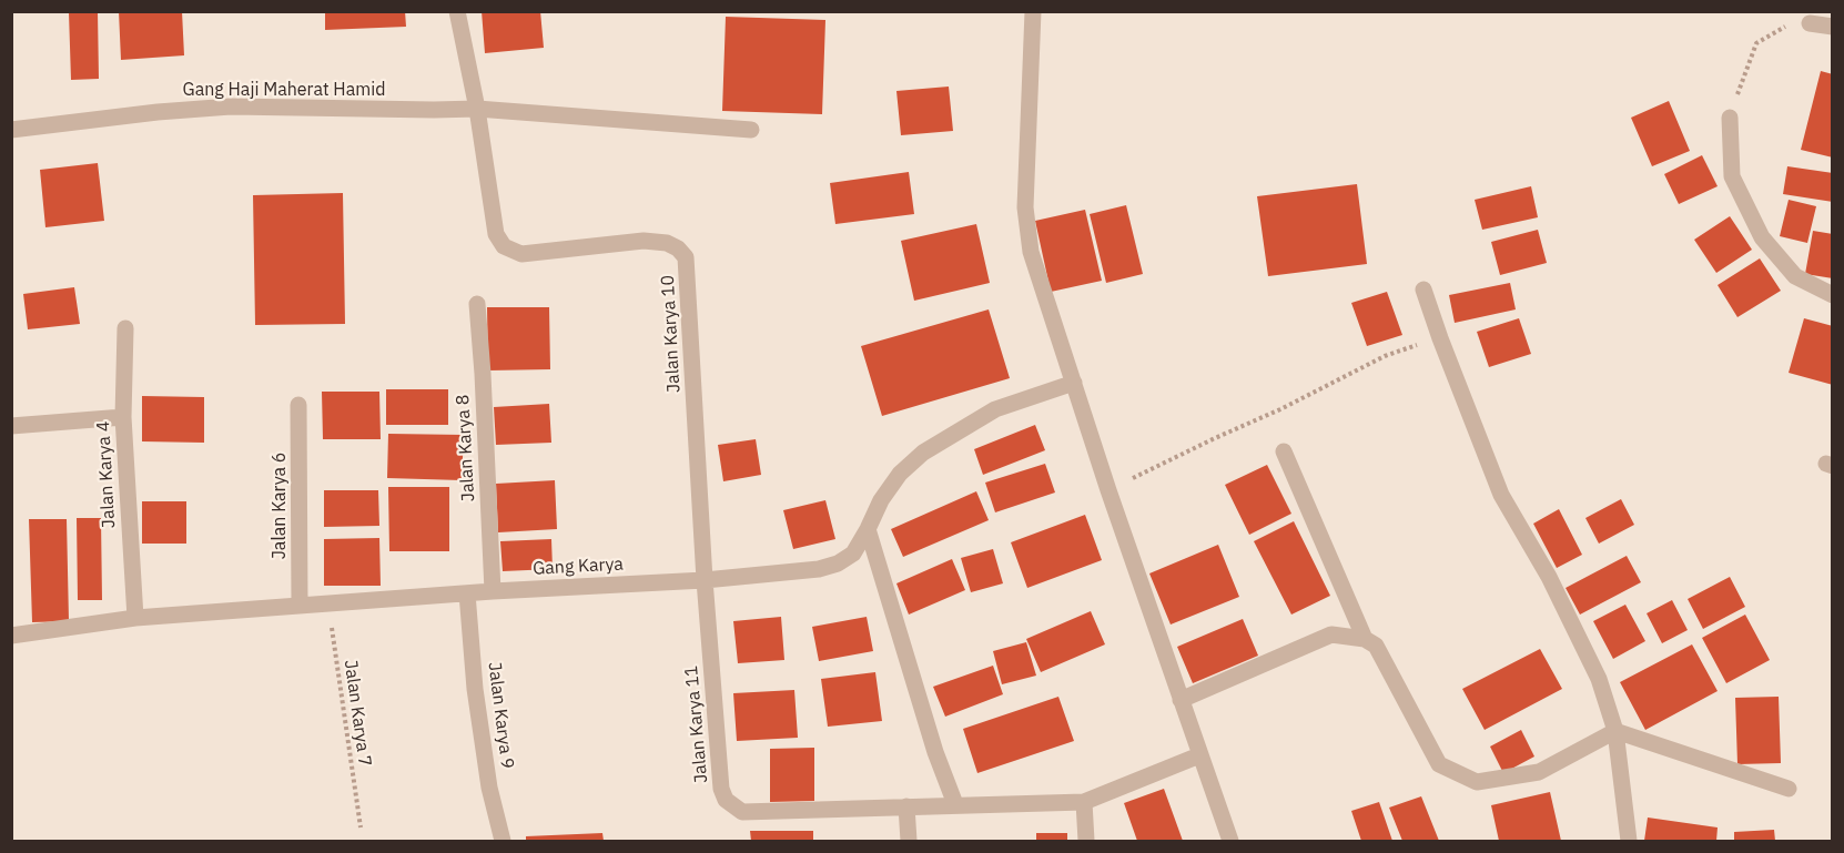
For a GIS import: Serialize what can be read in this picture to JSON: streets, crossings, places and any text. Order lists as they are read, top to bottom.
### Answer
{
  "streets": {
    "street": [
      "Gang Haji Maherat Hamid",
      "Jalan Karya 10",
      "Jalan Karya 8",
      "Jalan Karya 4",
      "Jalan Karya 6",
      "Gang Karya",
      "Jalan Karya 9",
      "Jalan Karya 11"
    ],
    "path": ["Jalan Karya 7"]
  },
  "crossings": [
    ["Gang Haji Maherat Hamid", "Jalan Karya 10"],
    ["Jalan Karya 10", "Gang Karya"],
    ["Jalan Karya 10", "Jalan Karya 11"],
    ["Jalan Karya 8", "Gang Karya"],
    ["Jalan Karya 4", "Gang Karya"],
    ["Jalan Karya 6", "Gang Karya"],
    ["Gang Karya", "Jalan Karya 7"],
    ["Gang Karya", "Jalan Karya 9"],
    ["Gang Karya", "Jalan Karya 11"]
  ]
}
